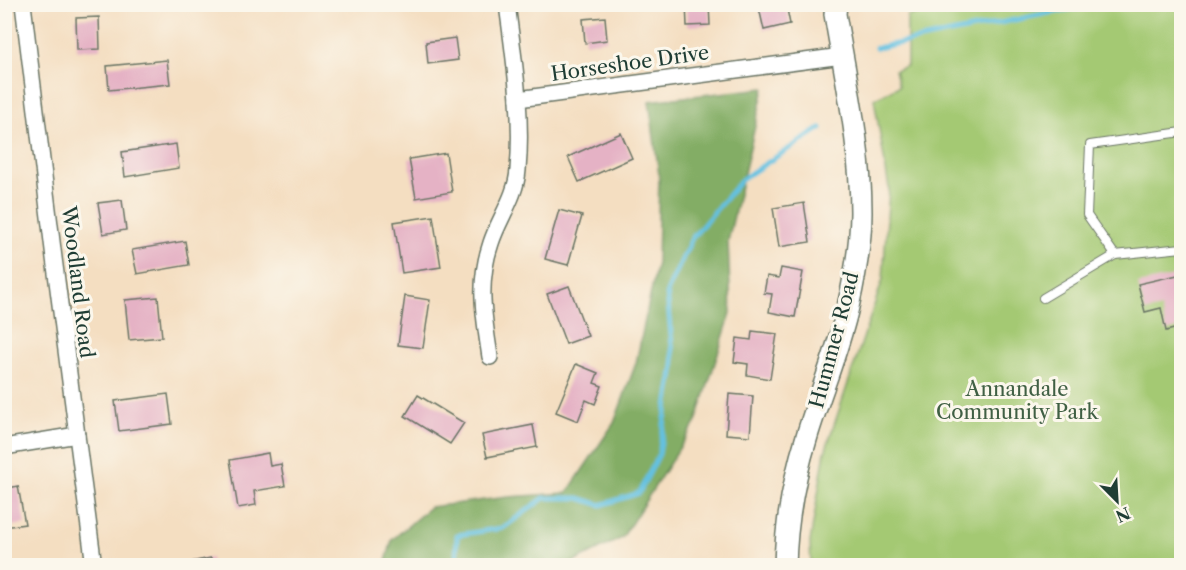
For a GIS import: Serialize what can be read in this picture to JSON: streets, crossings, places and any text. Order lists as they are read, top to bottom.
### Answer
{
  "streets": {
    "main road": ["Hummer Road"],
    "street": ["Horseshoe Drive", "Woodland Road"]
  },
  "crossings": [
    ["Horseshoe Drive", "Hummer Road"]
  ],
  "parks": ["Annandale Community Park"],
  "north": "bottom right"
}
